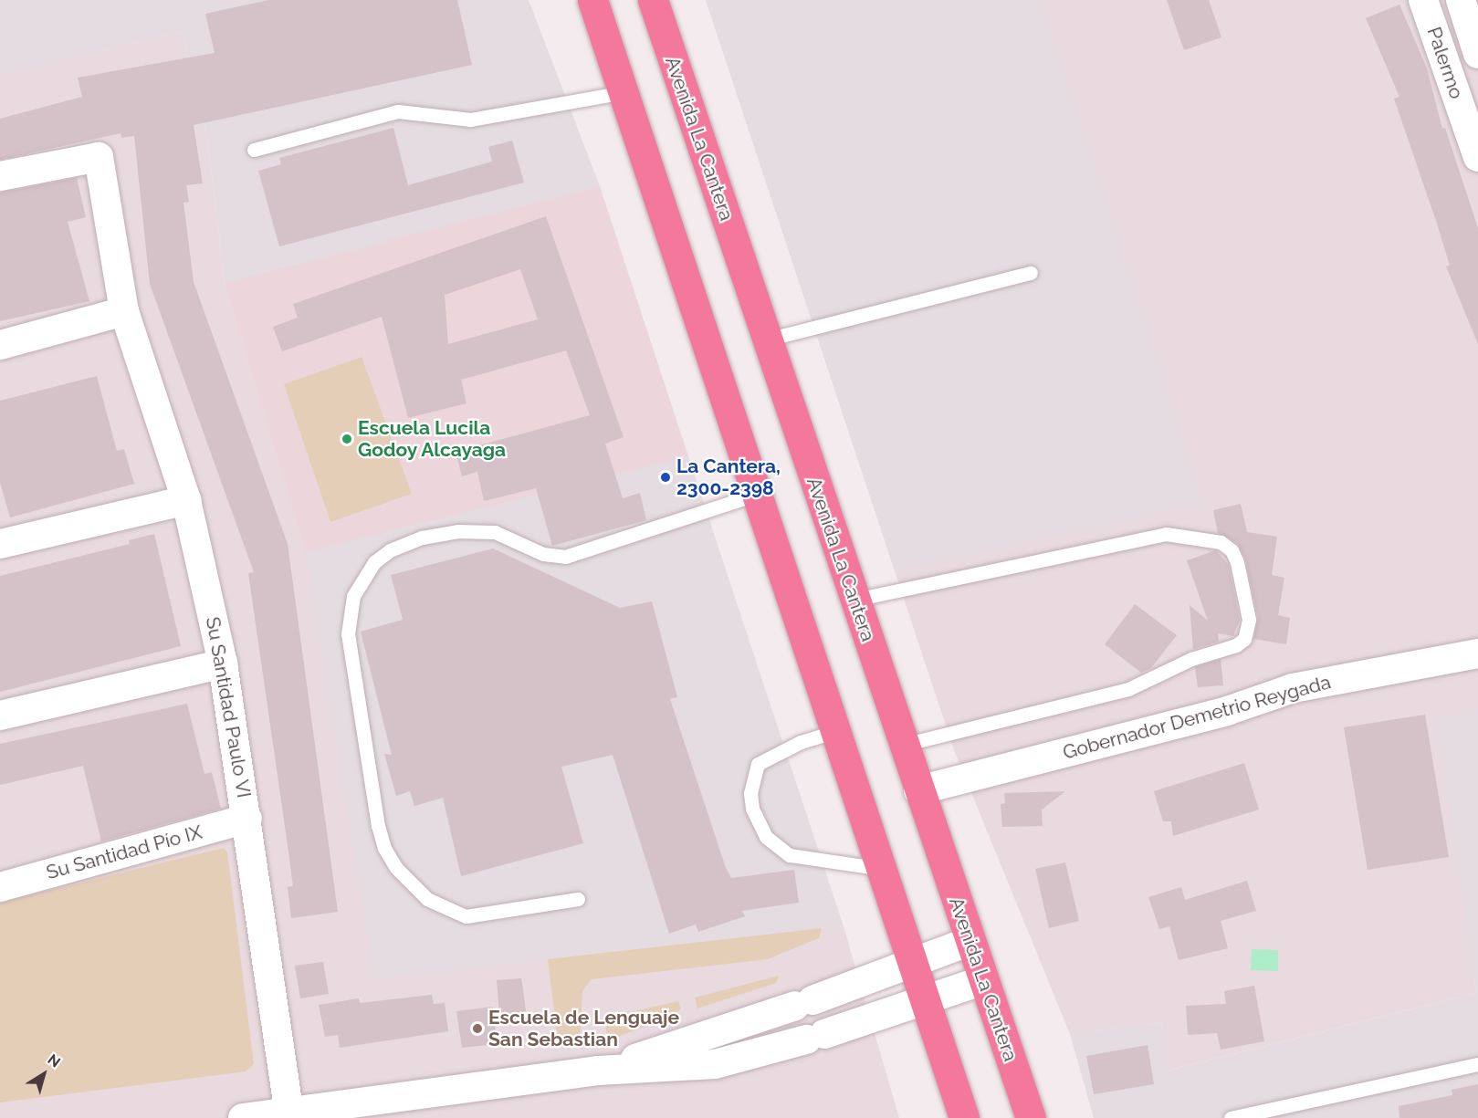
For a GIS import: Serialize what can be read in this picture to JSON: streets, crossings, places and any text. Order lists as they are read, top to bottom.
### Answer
{
  "streets": {
    "highway": ["Avenida La Cantera"],
    "street": [
      "Palermo",
      "Su Santidad Paulo VI",
      "Gobernador Demetrio Reygada",
      "Su Santidad Pío IX"
    ]
  },
  "crossings": [
    ["Avenida La Cantera", "Gobernador Demetrio Reygada"],
    ["Su Santidad Paulo VI", "Su Santidad Pío IX"]
  ],
  "places": ["Escuela Lucila Godoy Alcayaga", "La Cantera, 2300-2398", "Escuela de Lenguaje San Sebastian"],
  "north": "top right"
}
